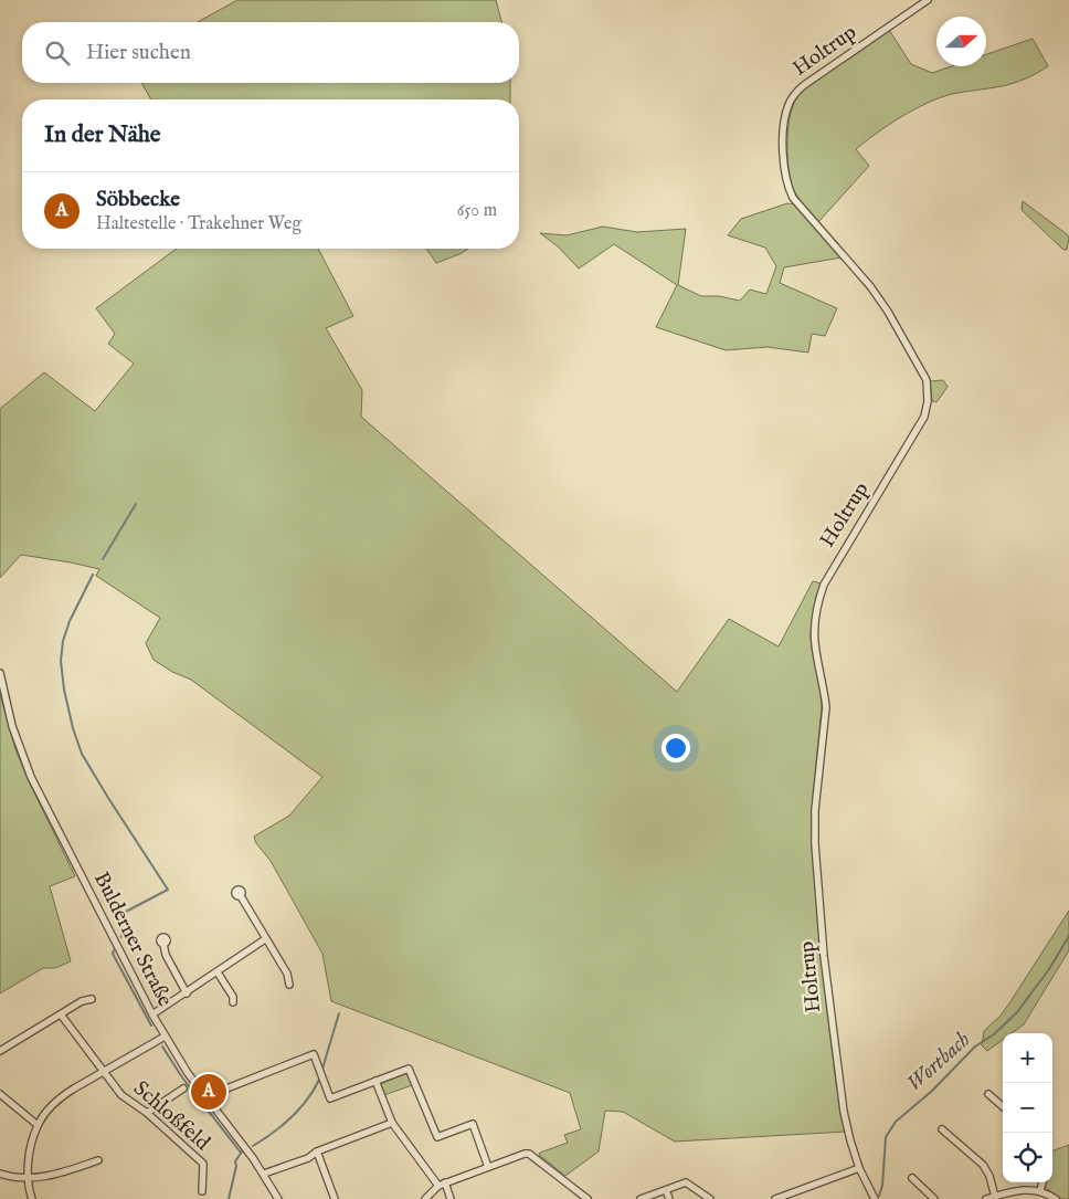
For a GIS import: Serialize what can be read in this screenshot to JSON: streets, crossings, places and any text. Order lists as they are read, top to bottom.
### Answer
{
  "streets": {
    "street": ["Holtrup", "Bulderner Straße", "Schloßfeld"]
  },
  "crossings": [
    ["Bulderner Straße", "Schloßfeld"]
  ],
  "water": ["Wortbach"],
  "north": "right",
  "page": {
    "search": "Hier suchen",
    "heading": "In der Nähe",
    "list": [
      {
        "mark": "A",
        "name": "Söbbecke",
        "note": "Haltestelle · Trakehner Weg",
        "value": "650 m"
      }
    ],
    "map_buttons": ["+", "−"],
    "pins": "A"
  }
}
